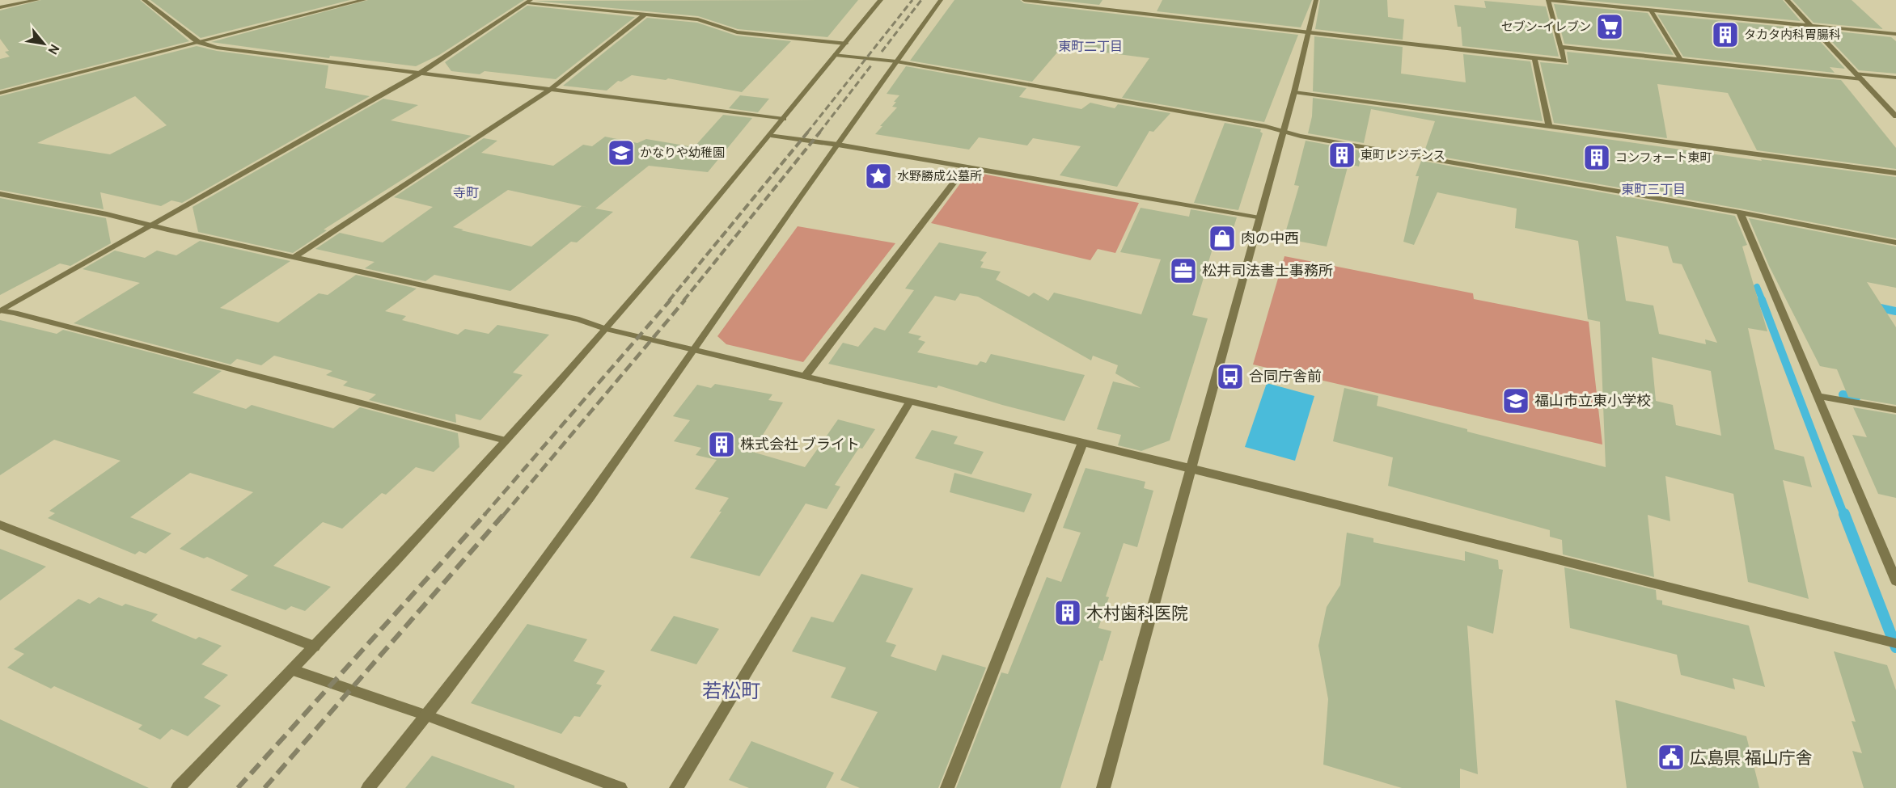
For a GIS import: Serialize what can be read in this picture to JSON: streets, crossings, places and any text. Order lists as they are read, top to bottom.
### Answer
{
  "districts": [
    "東町二丁目",
    "東町三丁目",
    "寺町",
    "若松町"
  ],
  "places": {
    "supermarket": ["セブン-イレブン"],
    "building": [
      "タカタ内科胃腸科",
      "東町レジデンス",
      "コンフォート東町",
      "株式会社 ブライト",
      "木村歯科医院"
    ],
    "school or university": ["かなりや幼稚園", "福山市立東小学校"],
    "place": ["水野勝成公墓所"],
    "shop": ["肉の中西"],
    "office": ["松井司法書士事務所"],
    "bus stop": ["合同庁舎前"],
    "public building": ["広島県 福山庁舎"]
  },
  "north": "bottom right"
}
